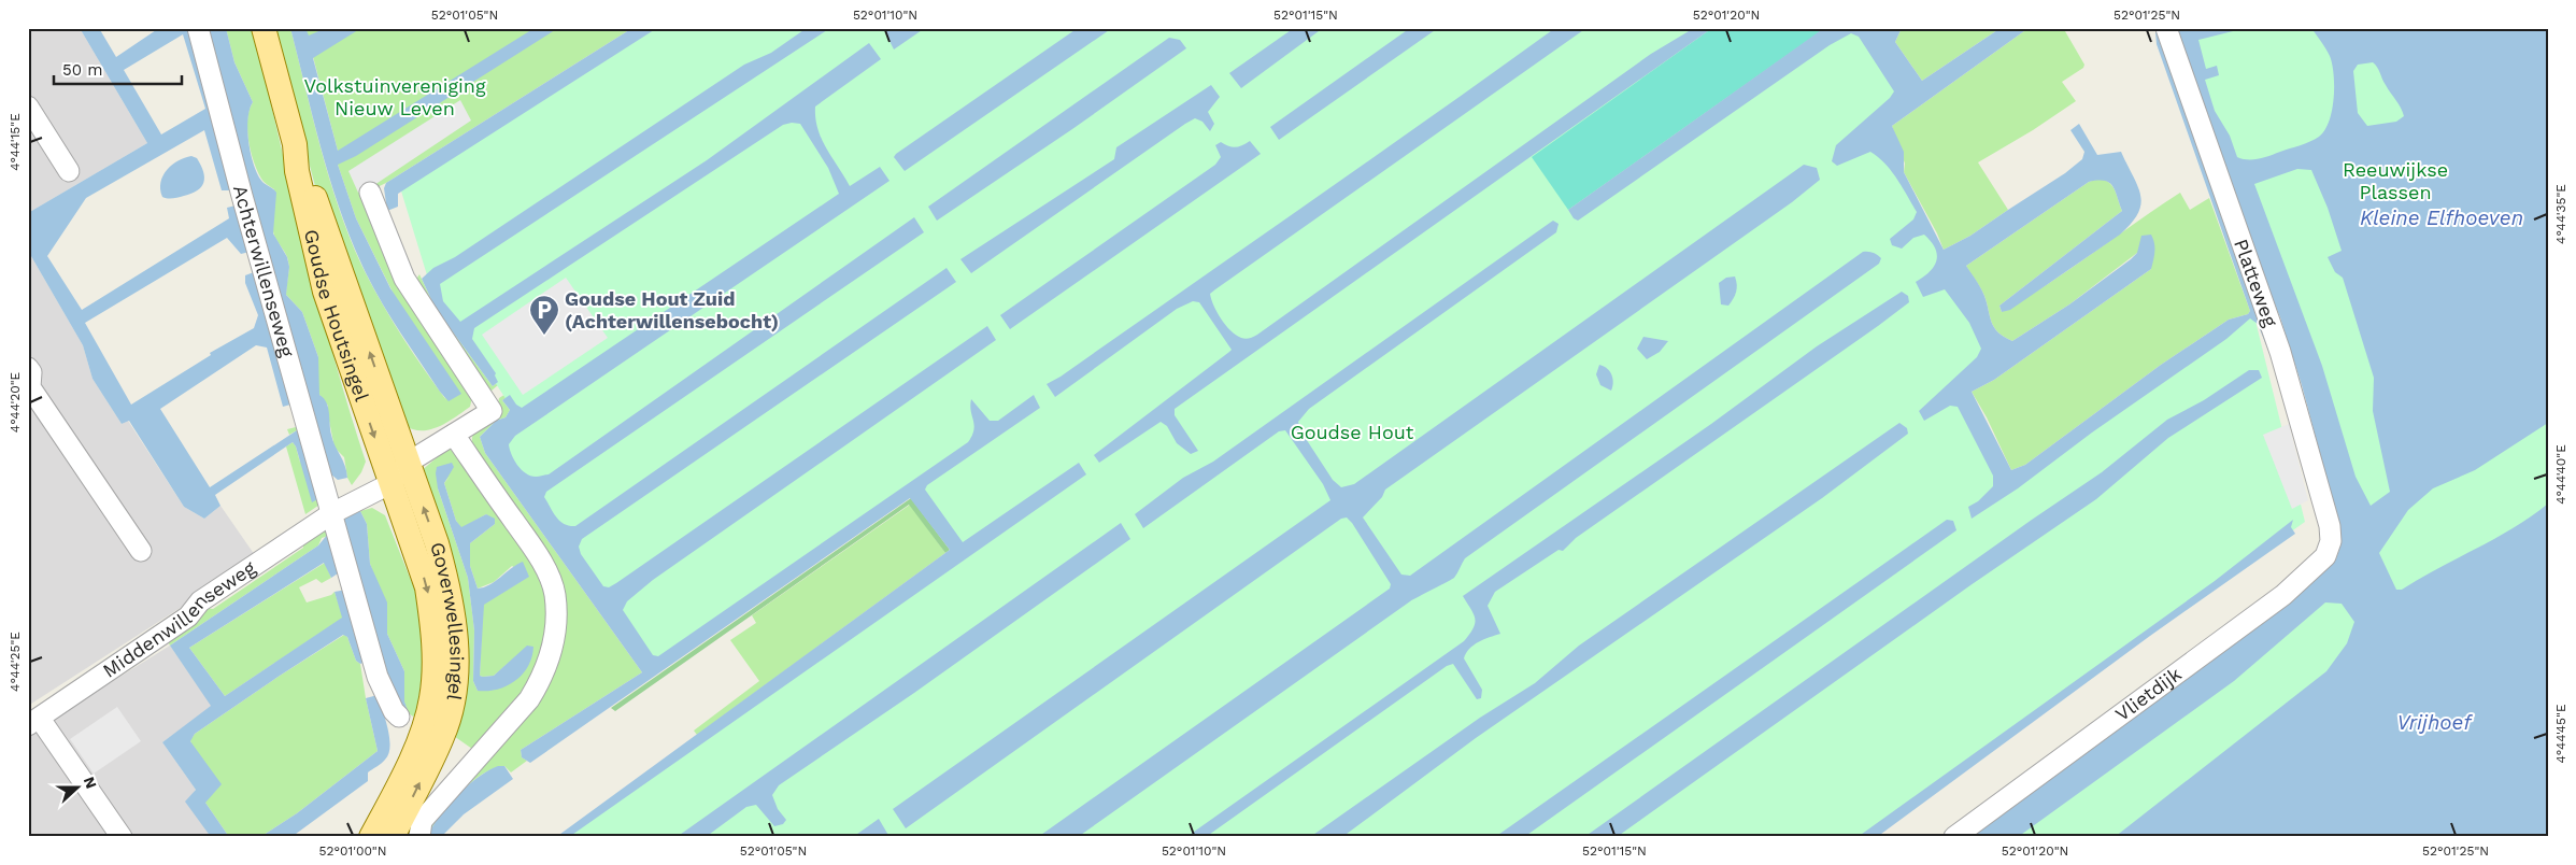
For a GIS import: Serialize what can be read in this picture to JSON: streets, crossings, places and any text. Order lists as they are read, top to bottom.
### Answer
{
  "streets": {
    "main road": ["Goudse Houtsingel", "Goverwellesingel"],
    "street": [
      "Achterwillenseweg",
      "Platteweg",
      "Middenwillenseweg",
      "Vlietdijk"
    ]
  },
  "crossings": [
    ["Achterwillenseweg", "Middenwillenseweg"],
    ["Platteweg", "Vlietdijk"],
    ["Goudse Houtsingel", "Goverwellesingel"]
  ],
  "water": ["Kleine Elfhoeven", "Vrijhoef"],
  "parks": ["Volkstuinvereniging Nieuw Leven", "Reeuwijkse Plassen", "Goudse Hout"],
  "places": {
    "parking": ["Goudse Hout Zuid (Achterwillensebocht)"]
  },
  "scale_bar": "50 m",
  "north": "right",
  "coordinates": [
    "52°01'05\"N",
    "52°01'10\"N",
    "52°01'15\"N",
    "52°01'20\"N",
    "52°01'25\"N",
    "4°44'15\"E",
    "4°44'35\"E",
    "4°44'20\"E",
    "4°44'40\"E",
    "4°44'25\"E",
    "4°44'45\"E",
    "52°01'00\"N"
  ]
}
